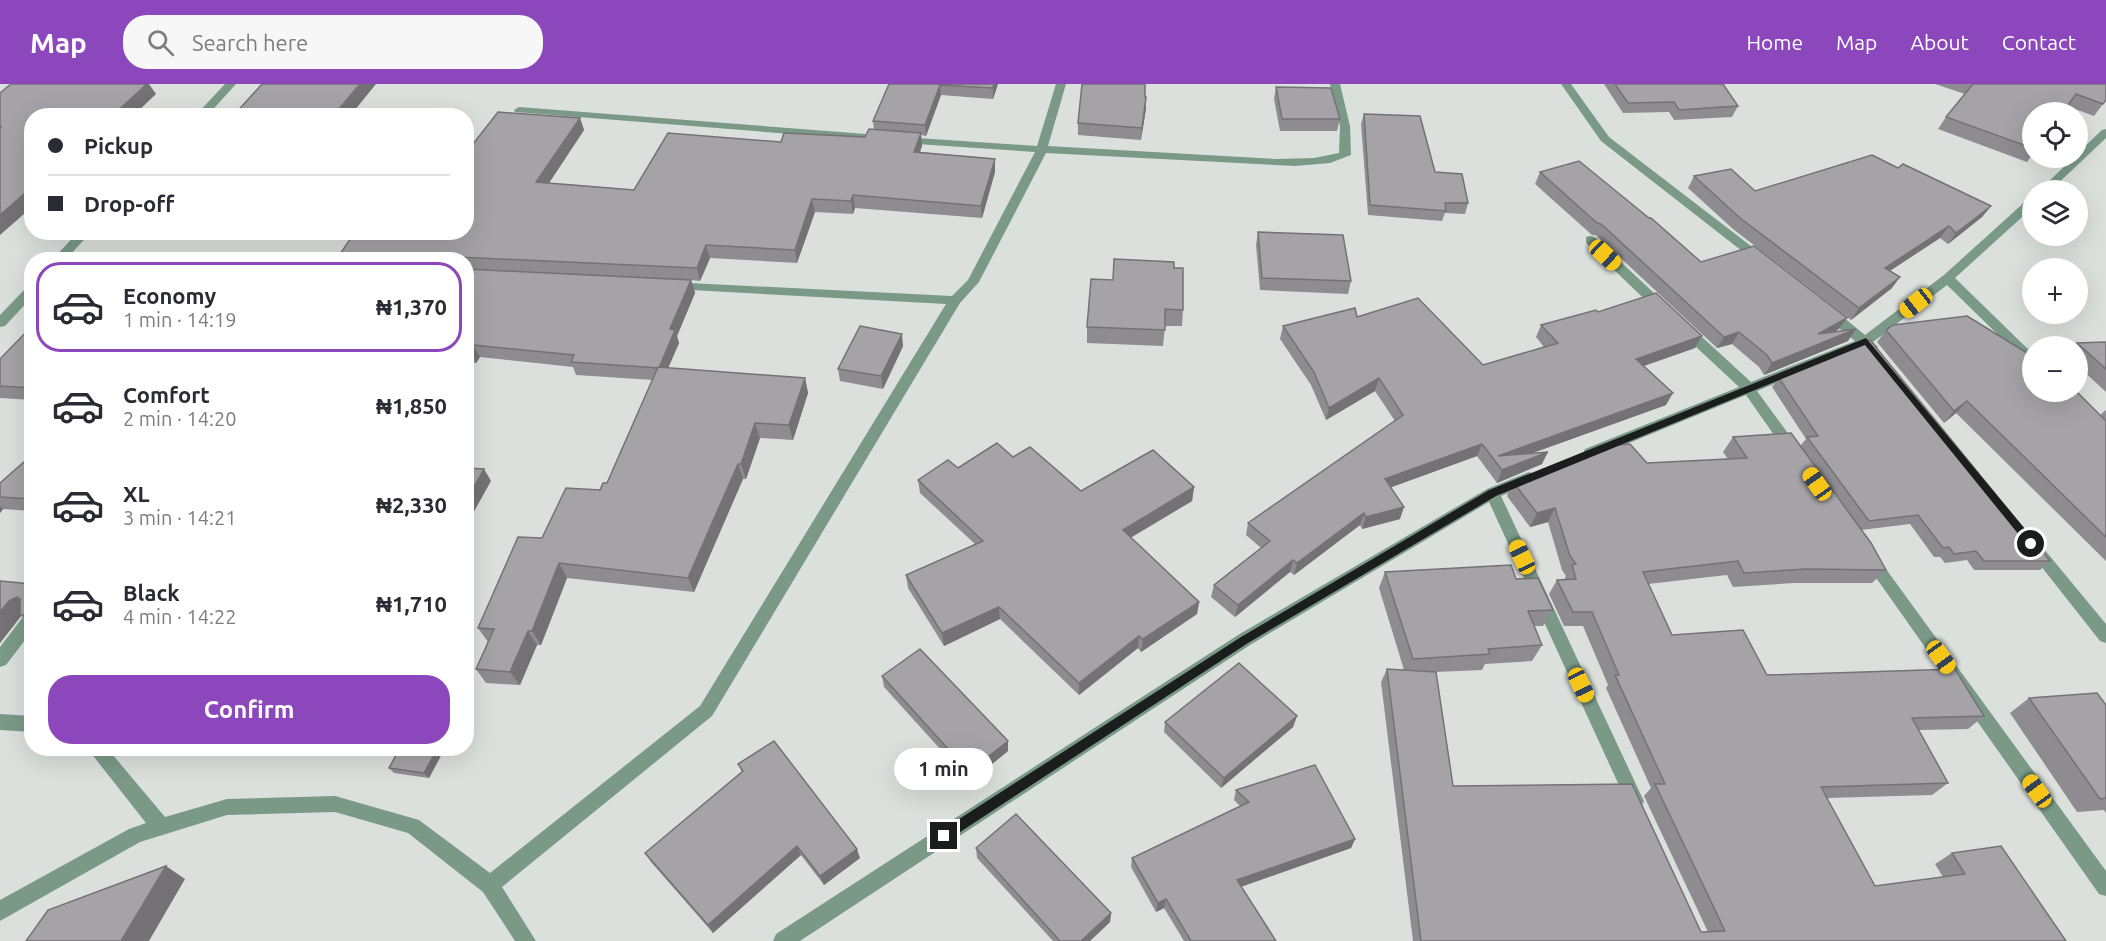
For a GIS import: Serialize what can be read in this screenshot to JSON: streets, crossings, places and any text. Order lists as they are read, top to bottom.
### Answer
{
  "page": {
    "header": "Map",
    "search": "Search here",
    "nav": [
      "Home",
      "Map",
      "About",
      "Contact"
    ],
    "map_buttons": ["+", "−"],
    "banner": ["Pickup", "Drop-off"],
    "list": [
      {
        "name": "Economy",
        "note": "1 min · 14:19",
        "value": "₦1,370"
      },
      {
        "name": "Comfort",
        "note": "2 min · 14:20",
        "value": "₦1,850"
      },
      {
        "name": "XL",
        "note": "3 min · 14:21",
        "value": "₦2,330"
      },
      {
        "name": "Black",
        "note": "4 min · 14:22",
        "value": "₦1,710"
      }
    ],
    "buttons": "Confirm",
    "bubble": "1 min"
  }
}
